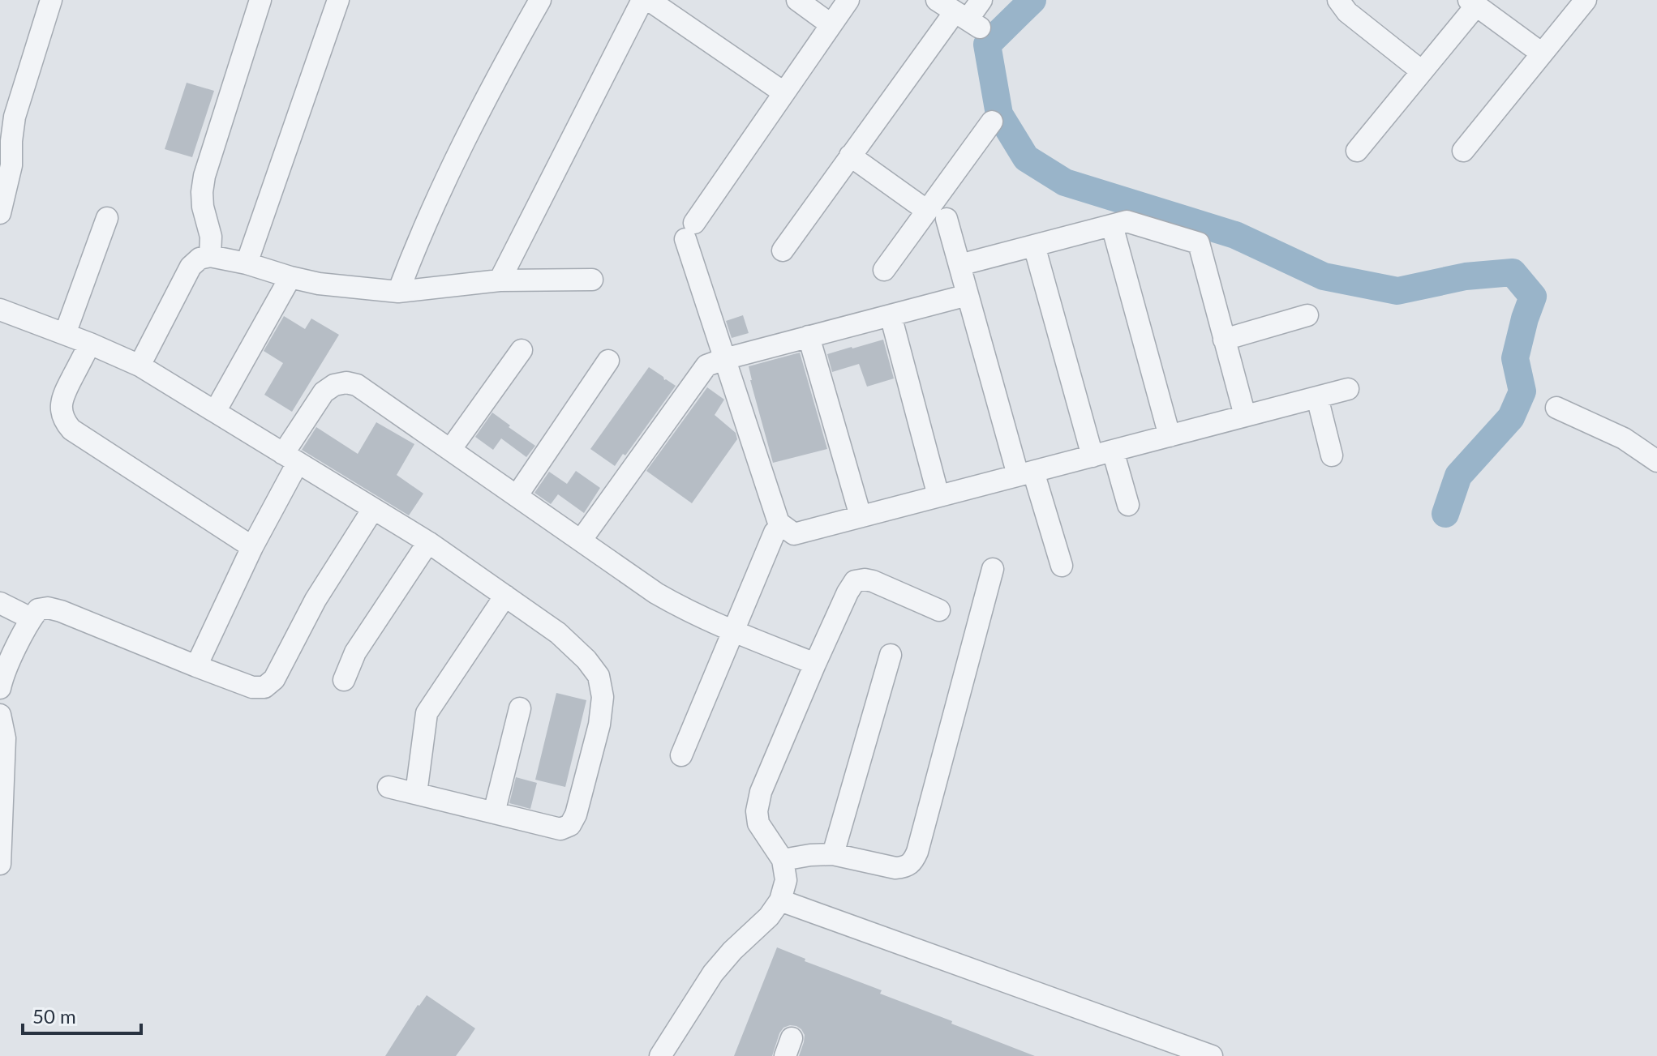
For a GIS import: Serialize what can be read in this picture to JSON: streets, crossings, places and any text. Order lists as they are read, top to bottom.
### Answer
{
  "scale_bar": "50 m"
}
